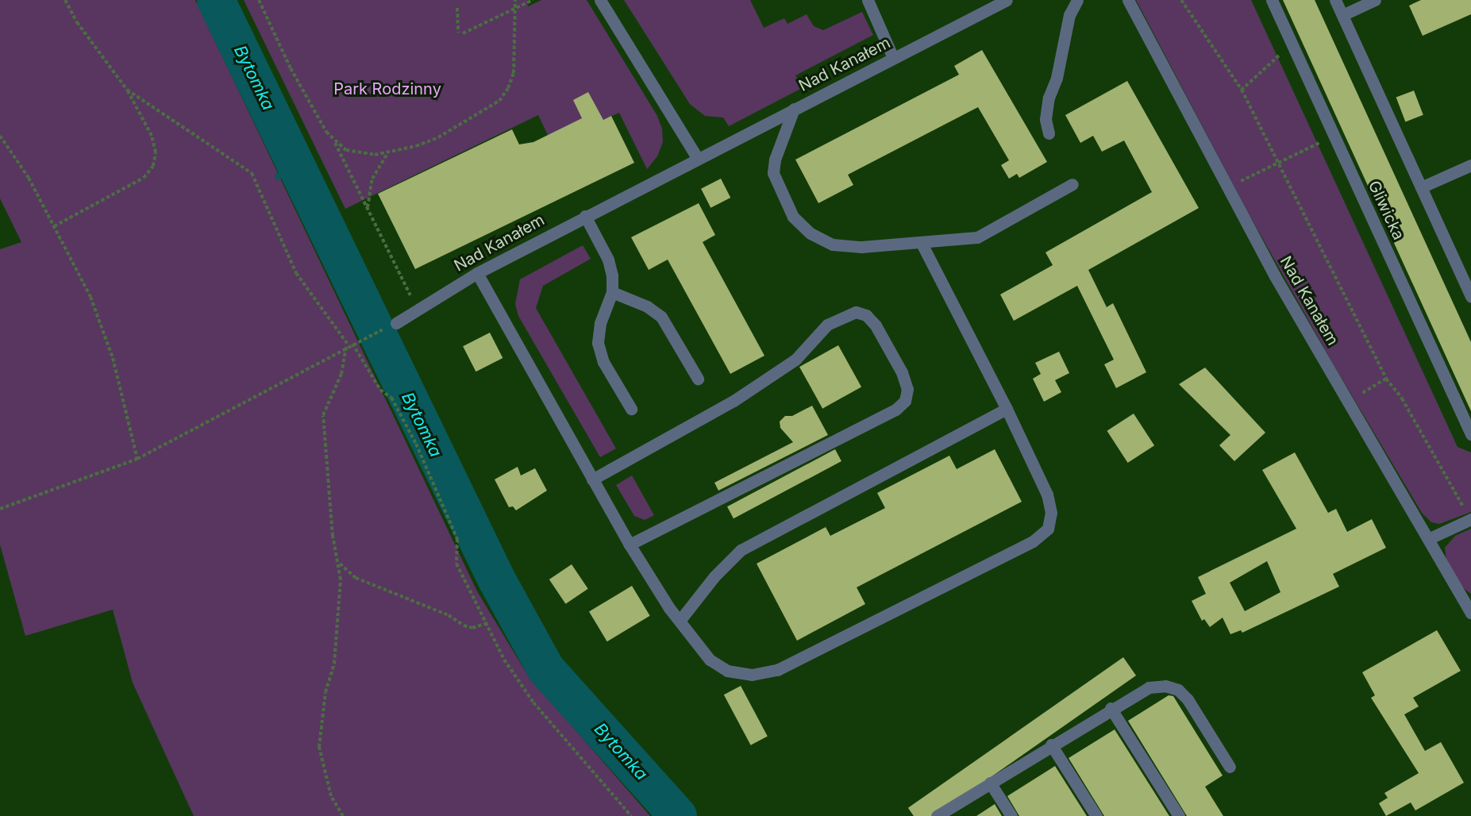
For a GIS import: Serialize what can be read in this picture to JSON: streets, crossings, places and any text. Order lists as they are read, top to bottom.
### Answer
{
  "streets": {
    "street": ["Nad Kanałem", "Gliwicka"]
  },
  "water": ["Bytomka"],
  "parks": ["Park Rodzinny"]
}
